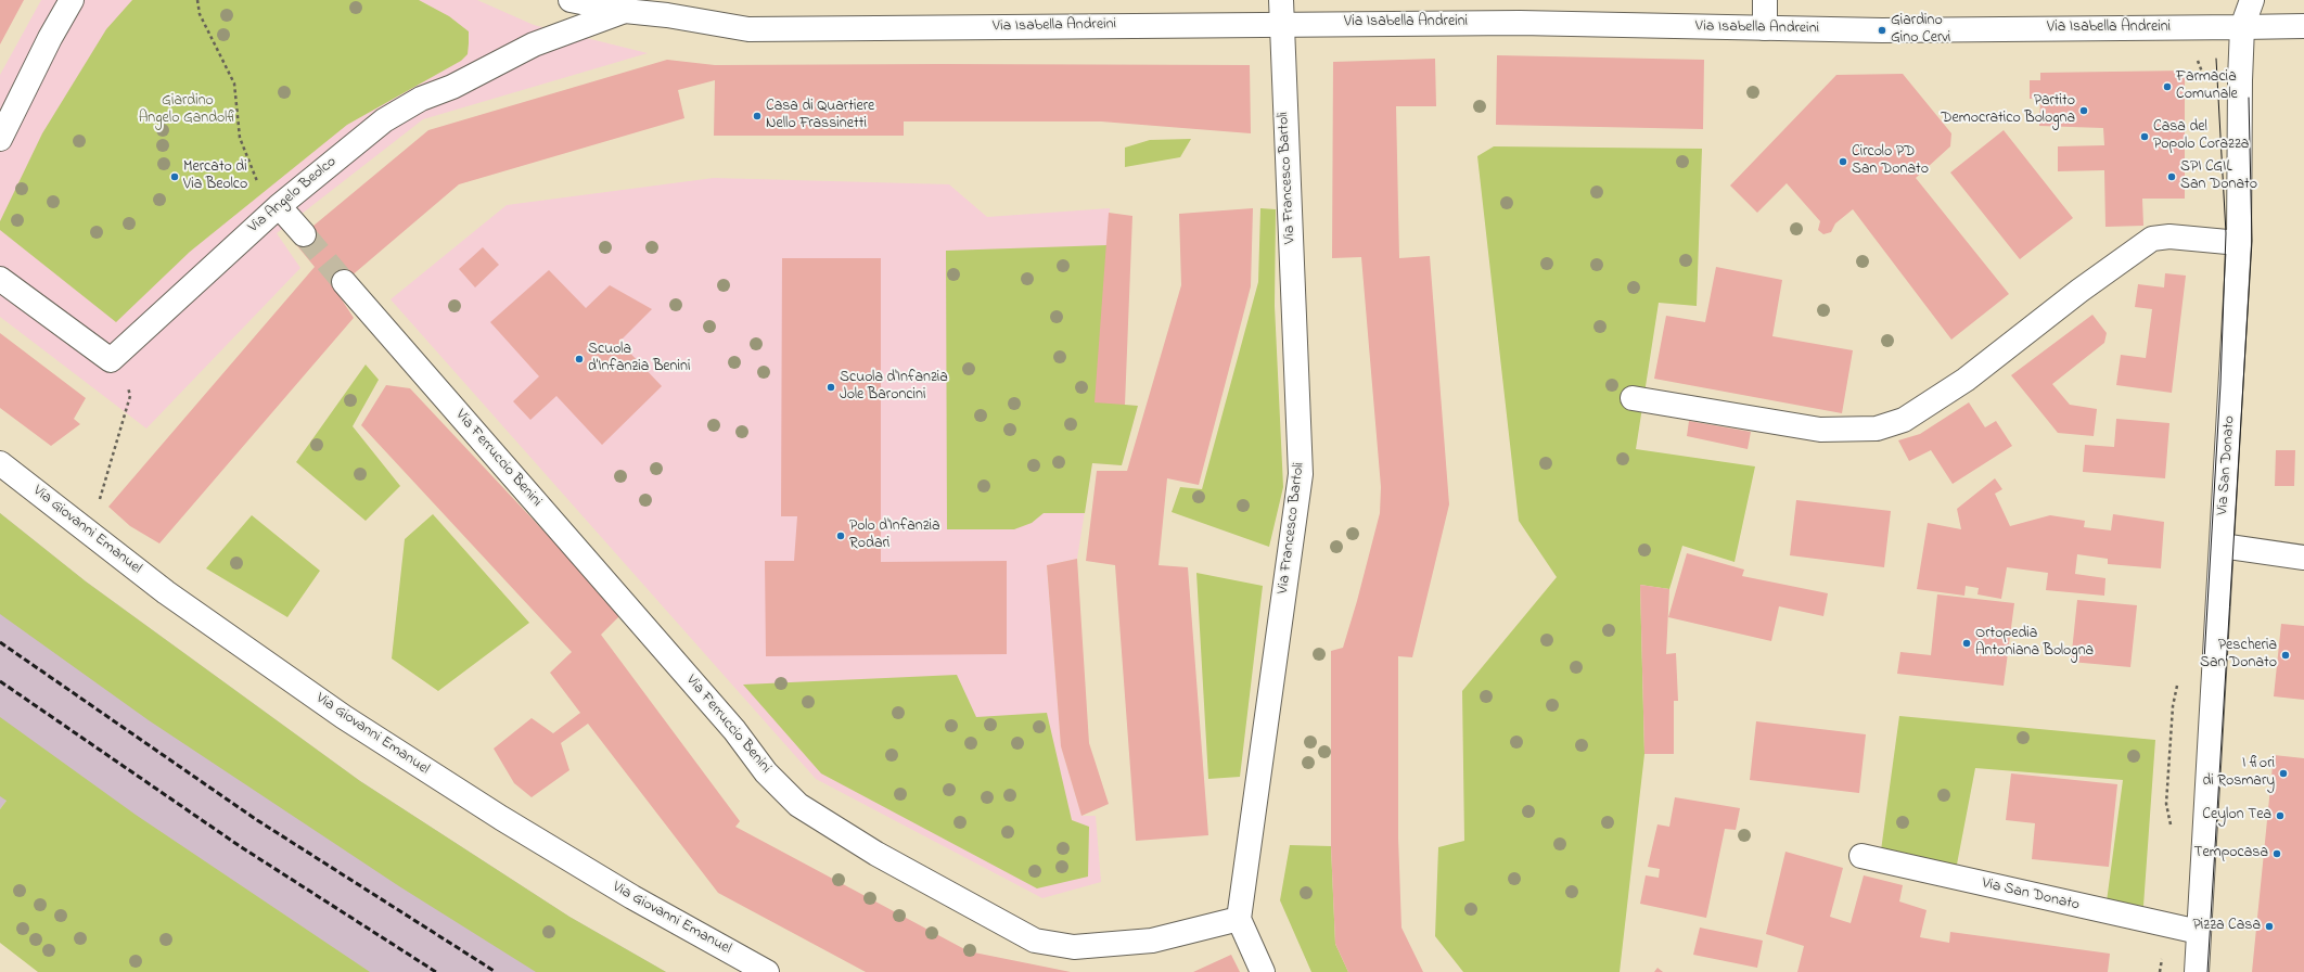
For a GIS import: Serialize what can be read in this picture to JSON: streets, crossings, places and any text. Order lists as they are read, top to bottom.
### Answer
{
  "streets": {
    "street": [
      "Via Isabella Andreini",
      "Via Francesco Bartoli",
      "Via Angelo Beolco",
      "Via Ferruccio Benini",
      "Via San Donato",
      "Via Giovanni Emanuel"
    ]
  },
  "crossings": [
    ["Via Isabella Andreini", "Via Francesco Bartoli"],
    ["Via Isabella Andreini", "Via Angelo Beolco"],
    ["Via Isabella Andreini", "Via San Donato"],
    ["Via Francesco Bartoli", "Via Ferruccio Benini"]
  ],
  "parks": ["Giardino Angelo Gandolfi"],
  "places": [
    "Giardino Gino Cervi",
    "Farmacia Comunale",
    "Partito Democratico Bologna",
    "Casa di Quartiere Nello Frassinetti",
    "Casa del Popolo Corazza",
    "Circolo PD San Donato",
    "Mercato di Via Beolco",
    "SPI CGIL San Donato",
    "Scuola d'Infanzia Benini",
    "Scuola d'Infanzia Jole Baroncini",
    "Polo d'Infanzia Rodari",
    "Ortopedia Antoniana Bologna",
    "Pescheria San Donato",
    "I fiori di Rosmary",
    "Ceylon Tea",
    "Tempocasa",
    "Pizza Casa"
  ]
}
